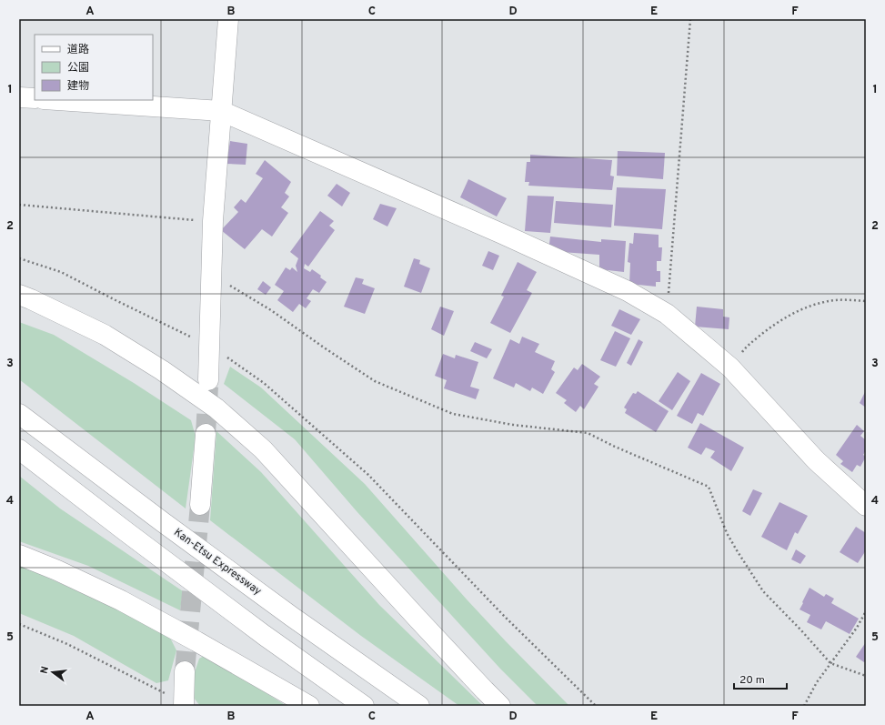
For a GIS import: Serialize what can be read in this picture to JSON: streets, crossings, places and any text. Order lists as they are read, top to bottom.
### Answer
{
  "streets": {
    "main road": ["Kan-Etsu Expressway"]
  },
  "legend": ["道路", "公園", "建物"],
  "scale_bar": "20 m",
  "north": "left",
  "grid": {
    "columns": [
      "A",
      "B",
      "C",
      "D",
      "E",
      "F"
    ],
    "rows": [
      "1",
      "2",
      "3",
      "4",
      "5"
    ]
  }
}
